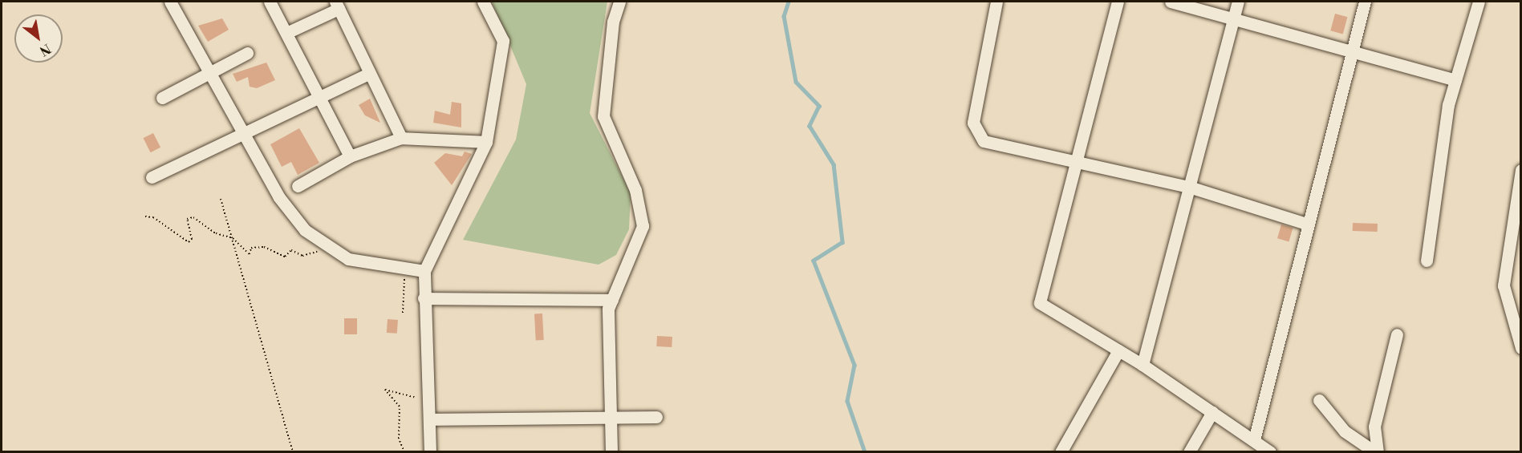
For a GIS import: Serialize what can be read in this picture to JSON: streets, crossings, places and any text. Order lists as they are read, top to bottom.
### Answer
{
  "north": "bottom right"
}
